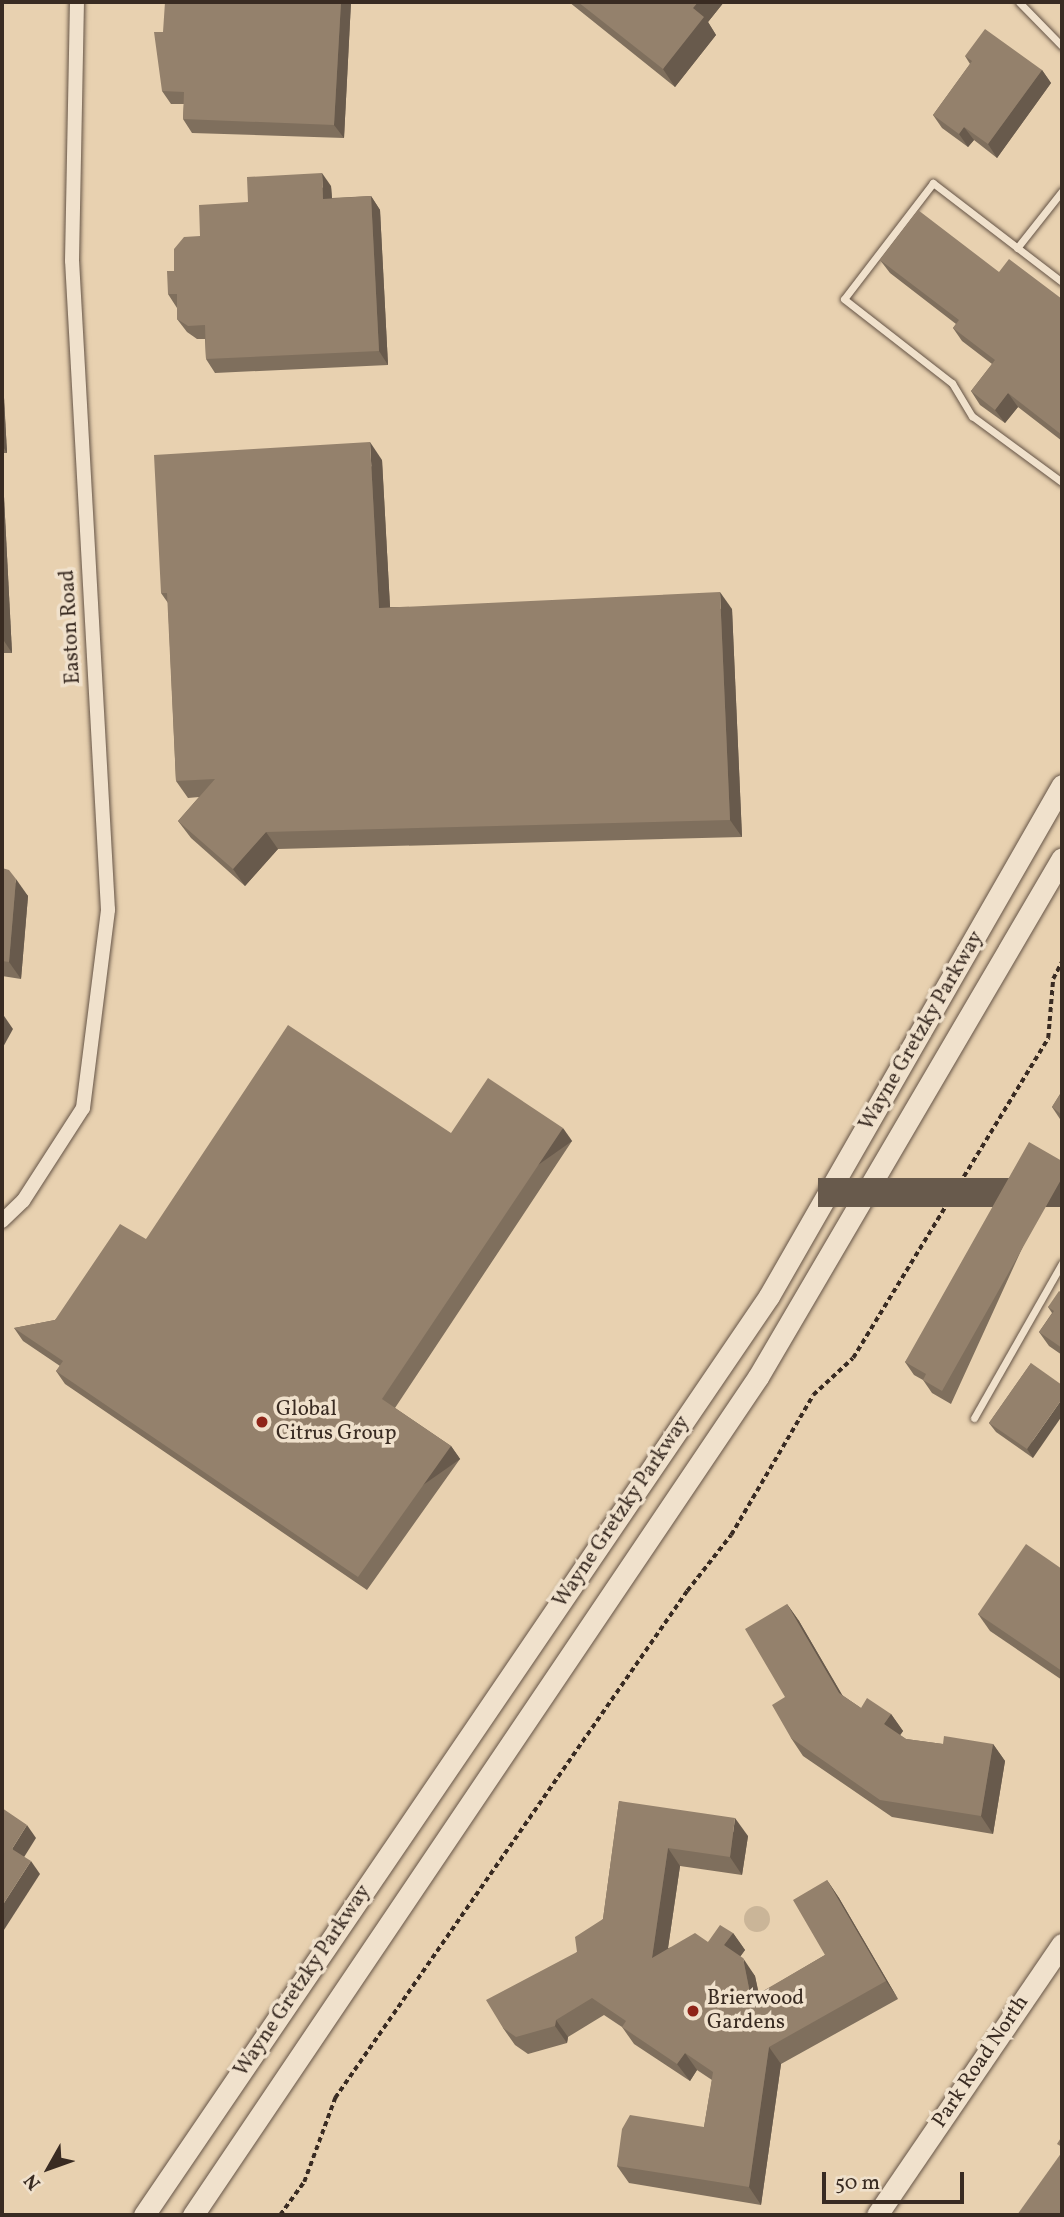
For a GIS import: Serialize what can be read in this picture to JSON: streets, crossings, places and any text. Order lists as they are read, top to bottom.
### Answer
{
  "streets": {
    "main road": ["Wayne Gretzky Parkway", "Park Road North"],
    "street": ["Easton Road"]
  },
  "places": ["Global Citrus Group", "Brierwood Gardens"],
  "scale_bar": "50 m",
  "north": "bottom left"
}
